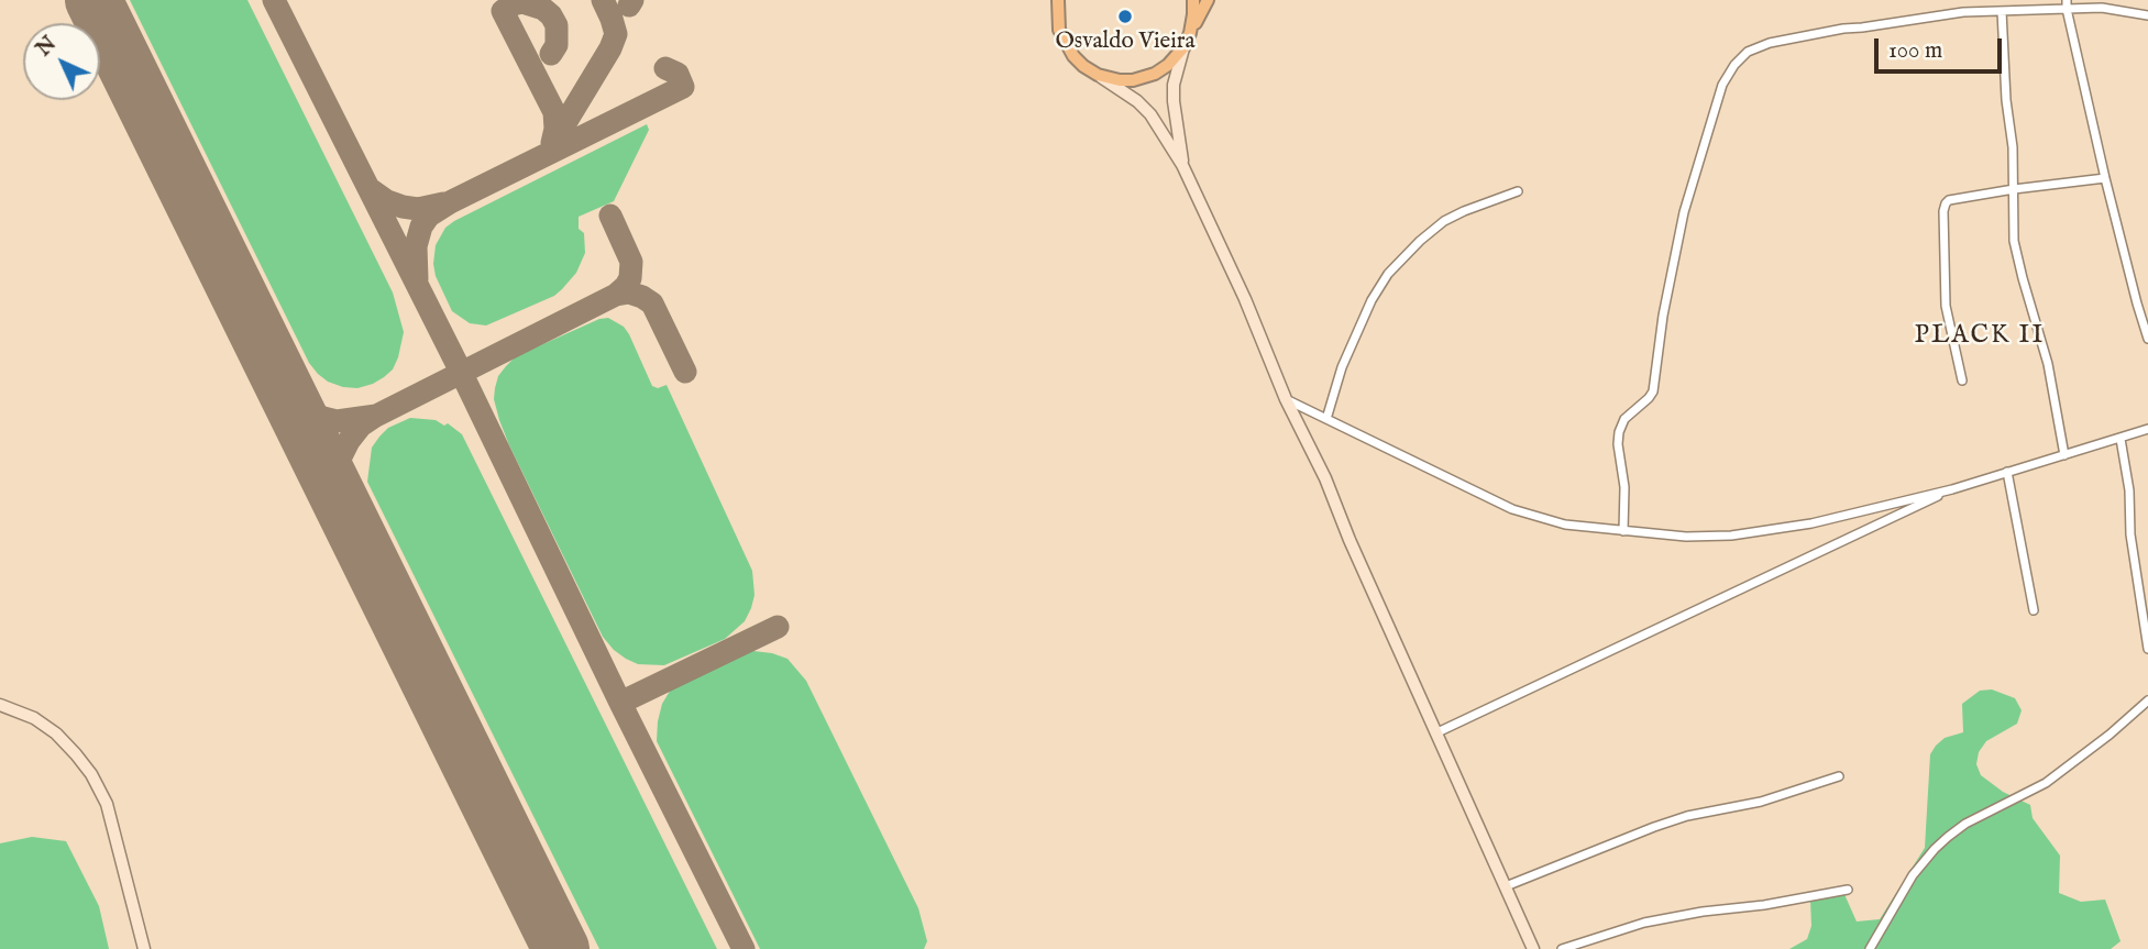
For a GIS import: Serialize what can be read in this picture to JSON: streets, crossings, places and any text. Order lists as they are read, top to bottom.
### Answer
{
  "districts": ["PLACK II"],
  "places": ["Osvaldo Vieira"],
  "scale_bar": "100 m",
  "north": "top left"
}
